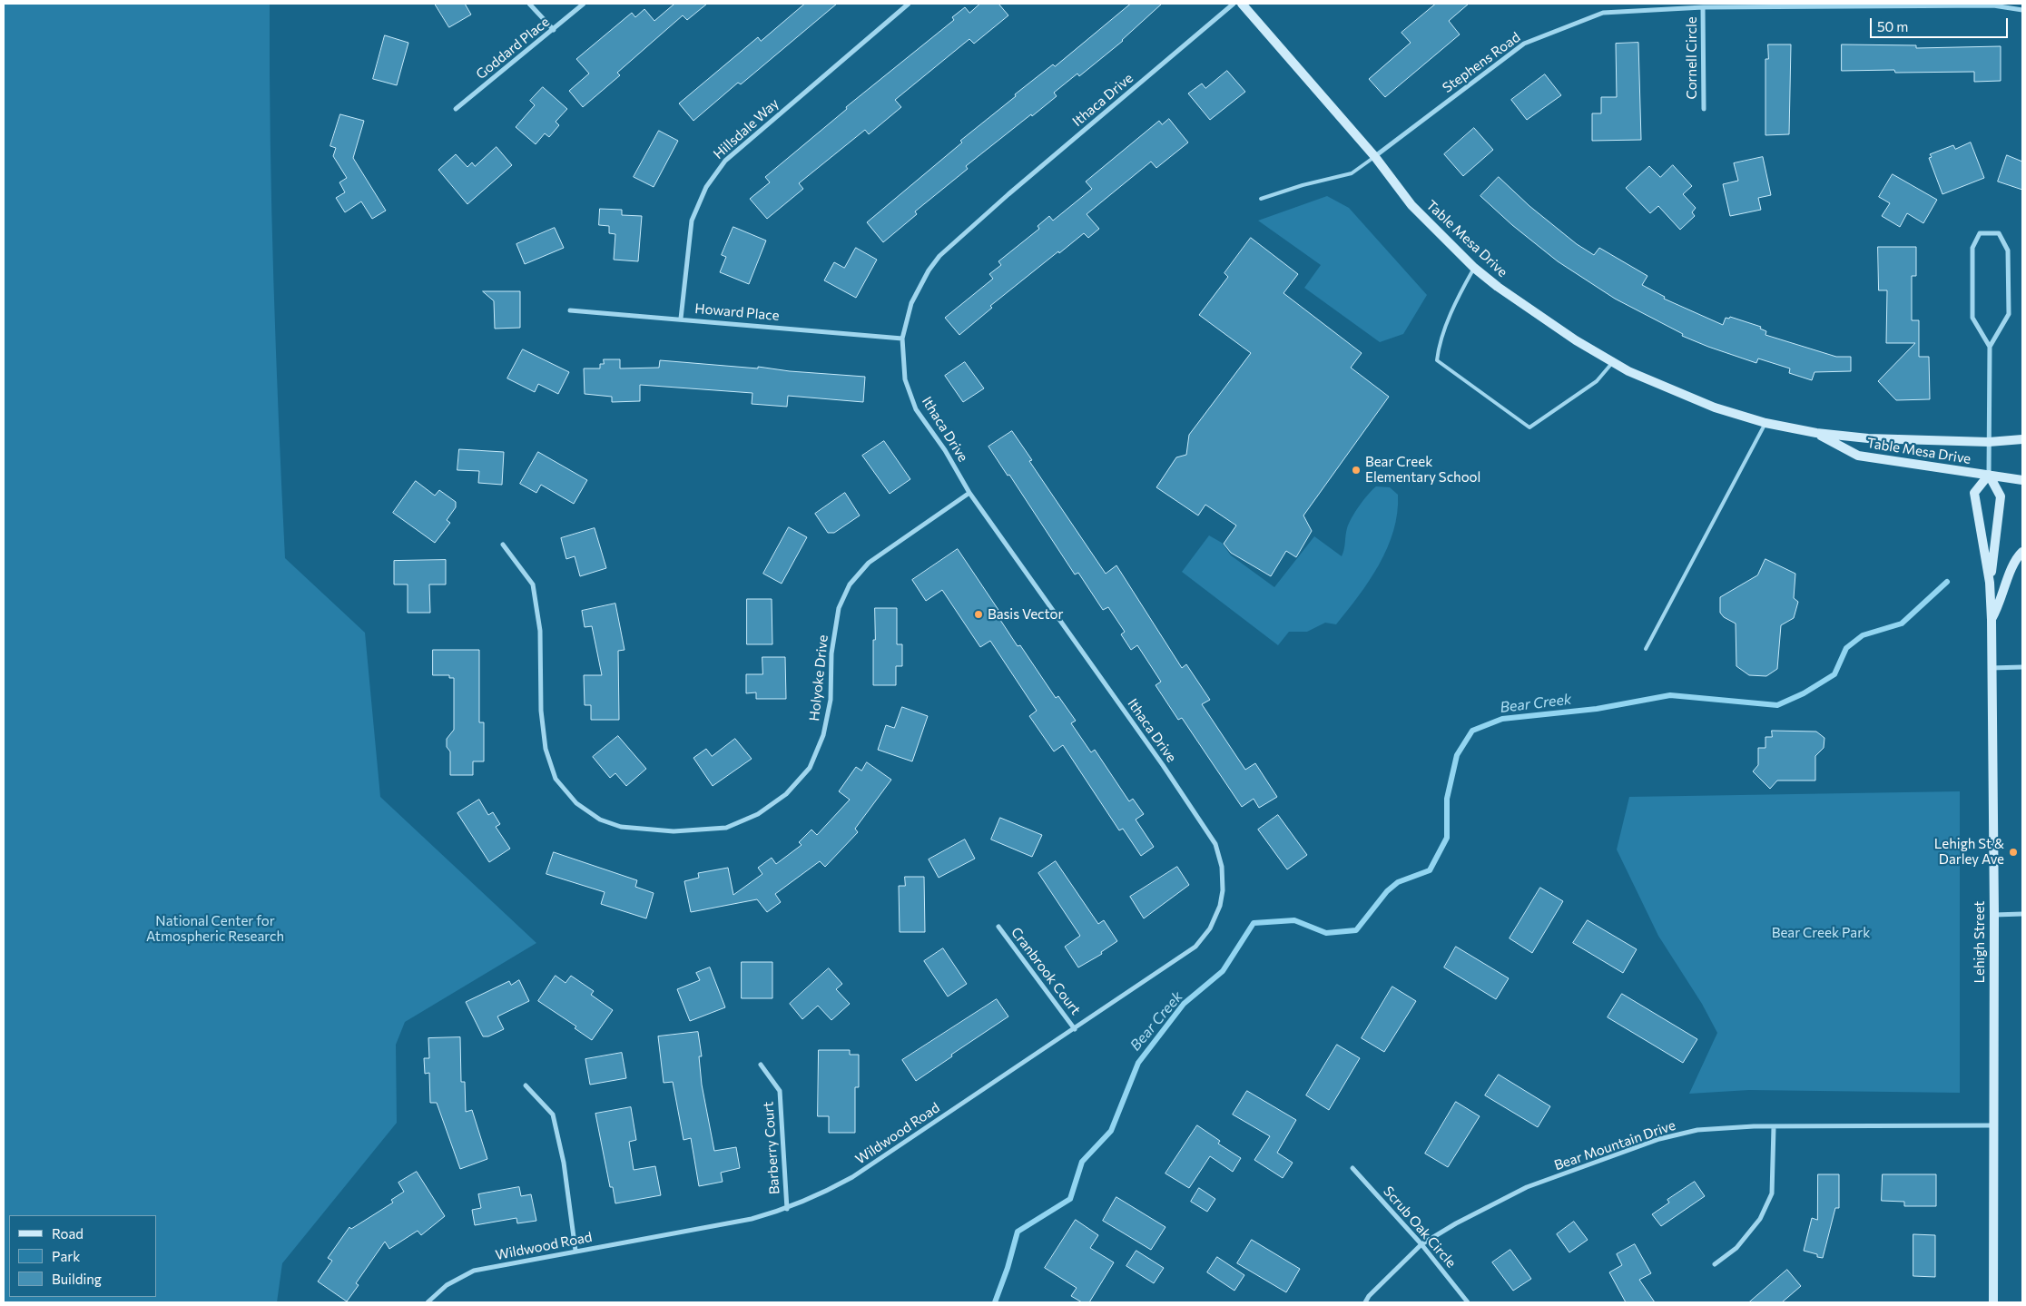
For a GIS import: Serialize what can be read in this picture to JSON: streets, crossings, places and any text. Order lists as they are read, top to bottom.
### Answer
{
  "streets": {
    "street": [
      "Goddard Place",
      "Cornell Circle",
      "Stephens Road",
      "Ithaca Drive",
      "Hillsdale Way",
      "Table Mesa Drive",
      "Howard Place",
      "Holyoke Drive",
      "Lehigh Street",
      "Cranbrook Court",
      "Wildwood Road",
      "Bear Mountain Drive",
      "Barberry Court",
      "Scrub Oak Circle"
    ]
  },
  "crossings": [
    ["Cornell Circle", "Stephens Road"],
    ["Stephens Road", "Table Mesa Drive"],
    ["Ithaca Drive", "Howard Place"],
    ["Ithaca Drive", "Holyoke Drive"],
    ["Ithaca Drive", "Wildwood Road"],
    ["Hillsdale Way", "Howard Place"],
    ["Table Mesa Drive", "Lehigh Street"],
    ["Lehigh Street", "Bear Mountain Drive"],
    ["Cranbrook Court", "Wildwood Road"],
    ["Wildwood Road", "Barberry Court"],
    ["Bear Mountain Drive", "Scrub Oak Circle"]
  ],
  "water": ["Bear Creek"],
  "parks": ["National Center for Atmospheric Research", "Bear Creek Park"],
  "places": ["Bear Creek Elementary School", "Basis Vector", "Lehigh St & Darley Ave"],
  "legend": ["Road", "Park", "Building"],
  "scale_bar": "50 m"
}
